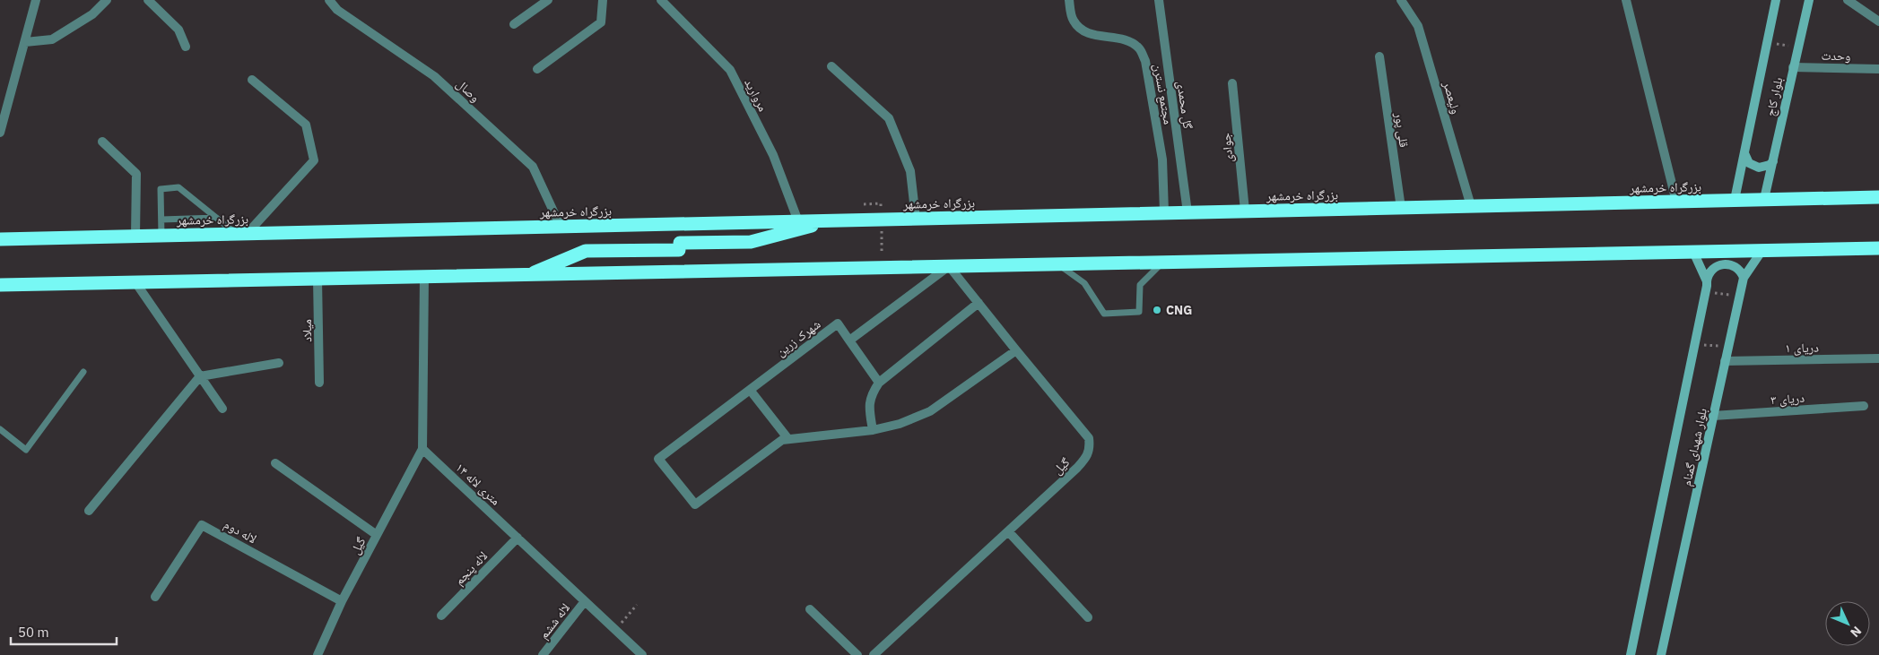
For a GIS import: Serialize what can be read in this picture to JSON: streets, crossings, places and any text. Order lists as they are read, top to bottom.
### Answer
{
  "streets": {
    "highway": ["بزرگراه خرمشهر"],
    "main road": ["بلوار کاج", "بلوار شهدای گمنام"],
    "street": [
      "وحدت",
      "وصال",
      "مجتمع نسترن",
      "مروارید",
      "ولیعصر",
      "گل محمدی",
      "قلی پور",
      "جوادی",
      "میلاد",
      "شهرک زرین",
      "دریای ۱",
      "دریای ۳",
      "گیل",
      "۱۴ متری لاله",
      "لاله دوم",
      "لاله پنجم",
      "لاله ششم"
    ]
  },
  "crossings": [
    ["وحدت", "بلوار کاج"],
    ["وصال", "بزرگراه خرمشهر"],
    ["مجتمع نسترن", "بزرگراه خرمشهر"],
    ["مروارید", "بزرگراه خرمشهر"],
    ["بلوار کاج", "بزرگراه خرمشهر"],
    ["ولیعصر", "بزرگراه خرمشهر"],
    ["گل محمدی", "بزرگراه خرمشهر"],
    ["قلی پور", "بزرگراه خرمشهر"],
    ["جوادی", "بزرگراه خرمشهر"],
    ["دریای ۱", "بلوار شهدای گمنام"],
    ["دریای ۳", "بلوار شهدای گمنام"],
    ["گیل", "۱۴ متری لاله"],
    ["گیل", "لاله دوم"],
    ["۱۴ متری لاله", "لاله پنجم"],
    ["۱۴ متری لاله", "لاله ششم"]
  ],
  "places": ["CNG"],
  "scale_bar": "50 m",
  "north": "bottom right"
}
